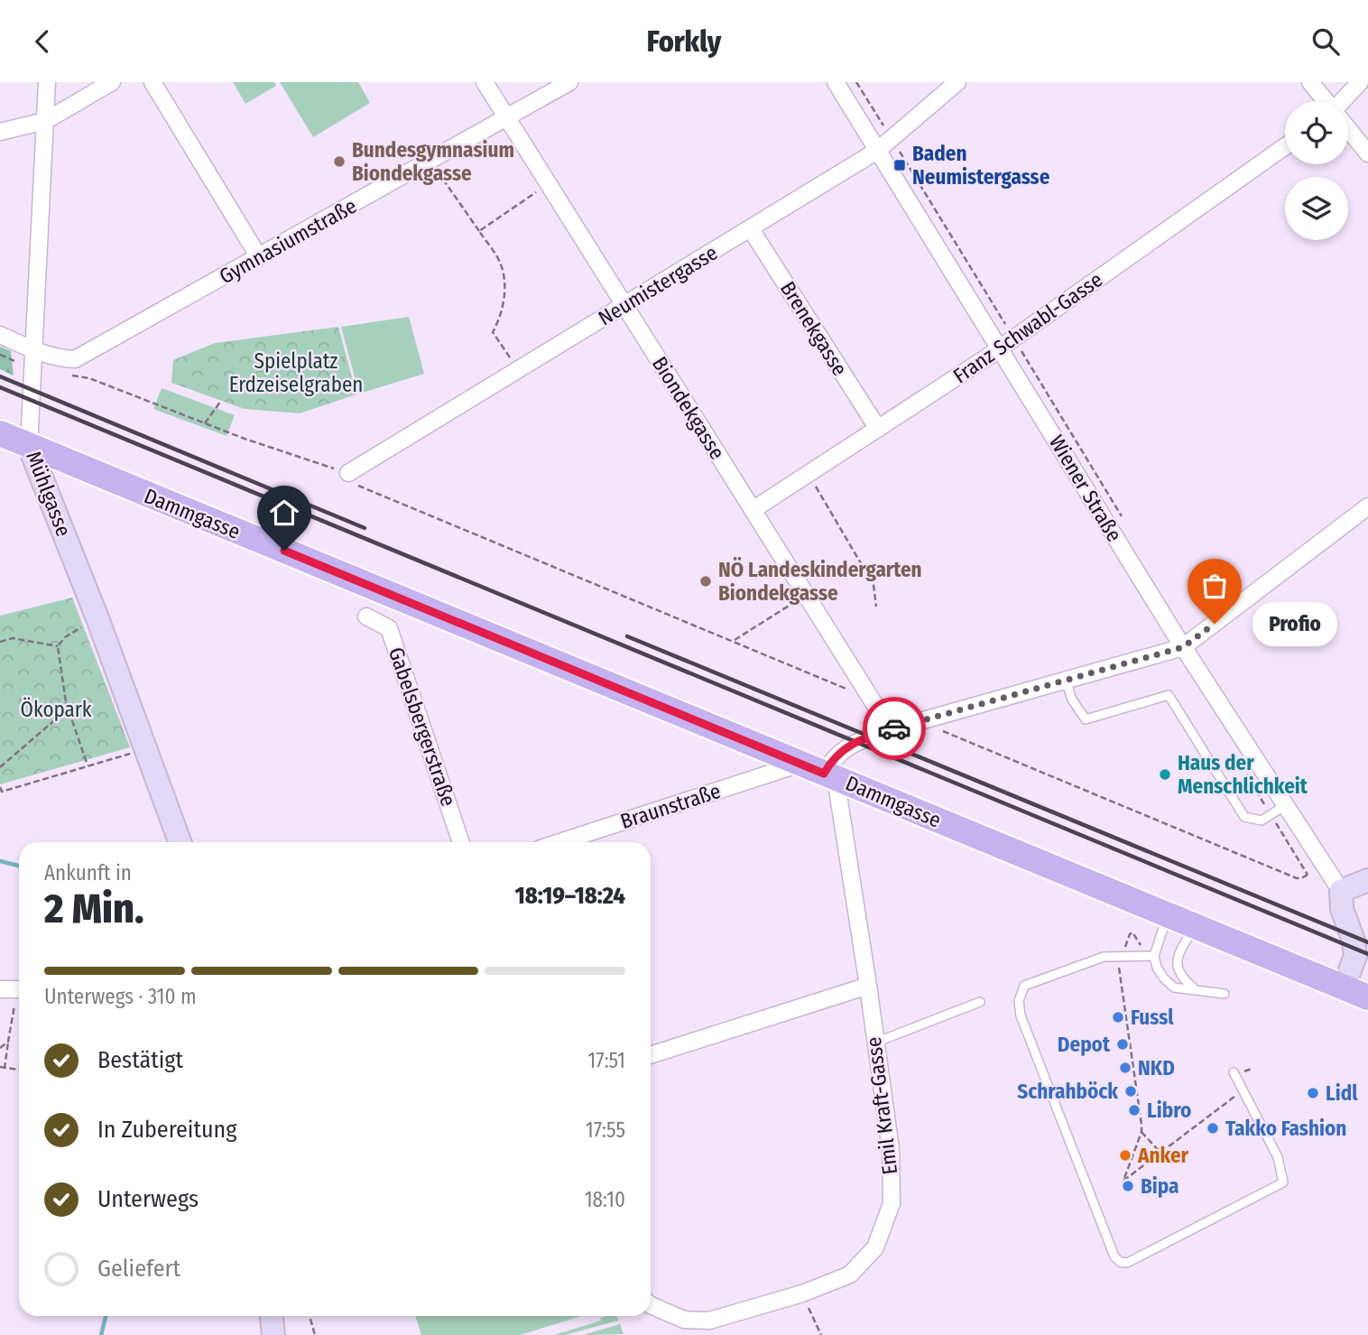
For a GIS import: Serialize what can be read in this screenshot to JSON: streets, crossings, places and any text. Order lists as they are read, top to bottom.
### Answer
{
  "streets": {
    "main road": ["Dammgasse"],
    "street": [
      "Gymnasiumstraße",
      "Neumistergasse",
      "Franz Schwabl-Gasse",
      "Brenekgasse",
      "Biondekgasse",
      "Wiener Straße",
      "Mühlgasse",
      "Gabelsbergerstraße",
      "Braunstraße",
      "Emil Kraft-Gasse"
    ]
  },
  "crossings": [
    ["Gymnasiumstraße", "Biondekgasse"],
    ["Gymnasiumstraße", "Mühlgasse"],
    ["Neumistergasse", "Brenekgasse"],
    ["Neumistergasse", "Biondekgasse"],
    ["Neumistergasse", "Wiener Straße"],
    ["Franz Schwabl-Gasse", "Brenekgasse"],
    ["Franz Schwabl-Gasse", "Biondekgasse"],
    ["Franz Schwabl-Gasse", "Wiener Straße"],
    ["Wiener Straße", "Dammgasse"],
    ["Mühlgasse", "Dammgasse"],
    ["Dammgasse", "Braunstraße"],
    ["Dammgasse", "Emil Kraft-Gasse"]
  ],
  "parks": ["Spielplatz Erdzeiselgraben", "Ökopark"],
  "places": {
    "other": [
      "Bundesgymnasium Biondekgasse",
      "NÖ Landeskindergarten Biondekgasse",
      "Profio",
      "Haus der Menschlichkeit",
      "Fussl",
      "Depot",
      "NKD",
      "Schrahböck",
      "Lidl",
      "Libro",
      "Takko Fashion",
      "Anker",
      "Bipa"
    ],
    "transit": ["Baden Neumistergasse"]
  },
  "page": {
    "header": "Forkly",
    "bubble": "Profio",
    "heading": ["2 Min.", "Ankunft in", "18:19–18:24"],
    "bar": "Unterwegs · 310 m",
    "list": [
      ["Bestätigt", "17:51"],
      ["In Zubereitung", "17:55"],
      ["Unterwegs", "18:10"],
      "Geliefert"
    ]
  }
}
